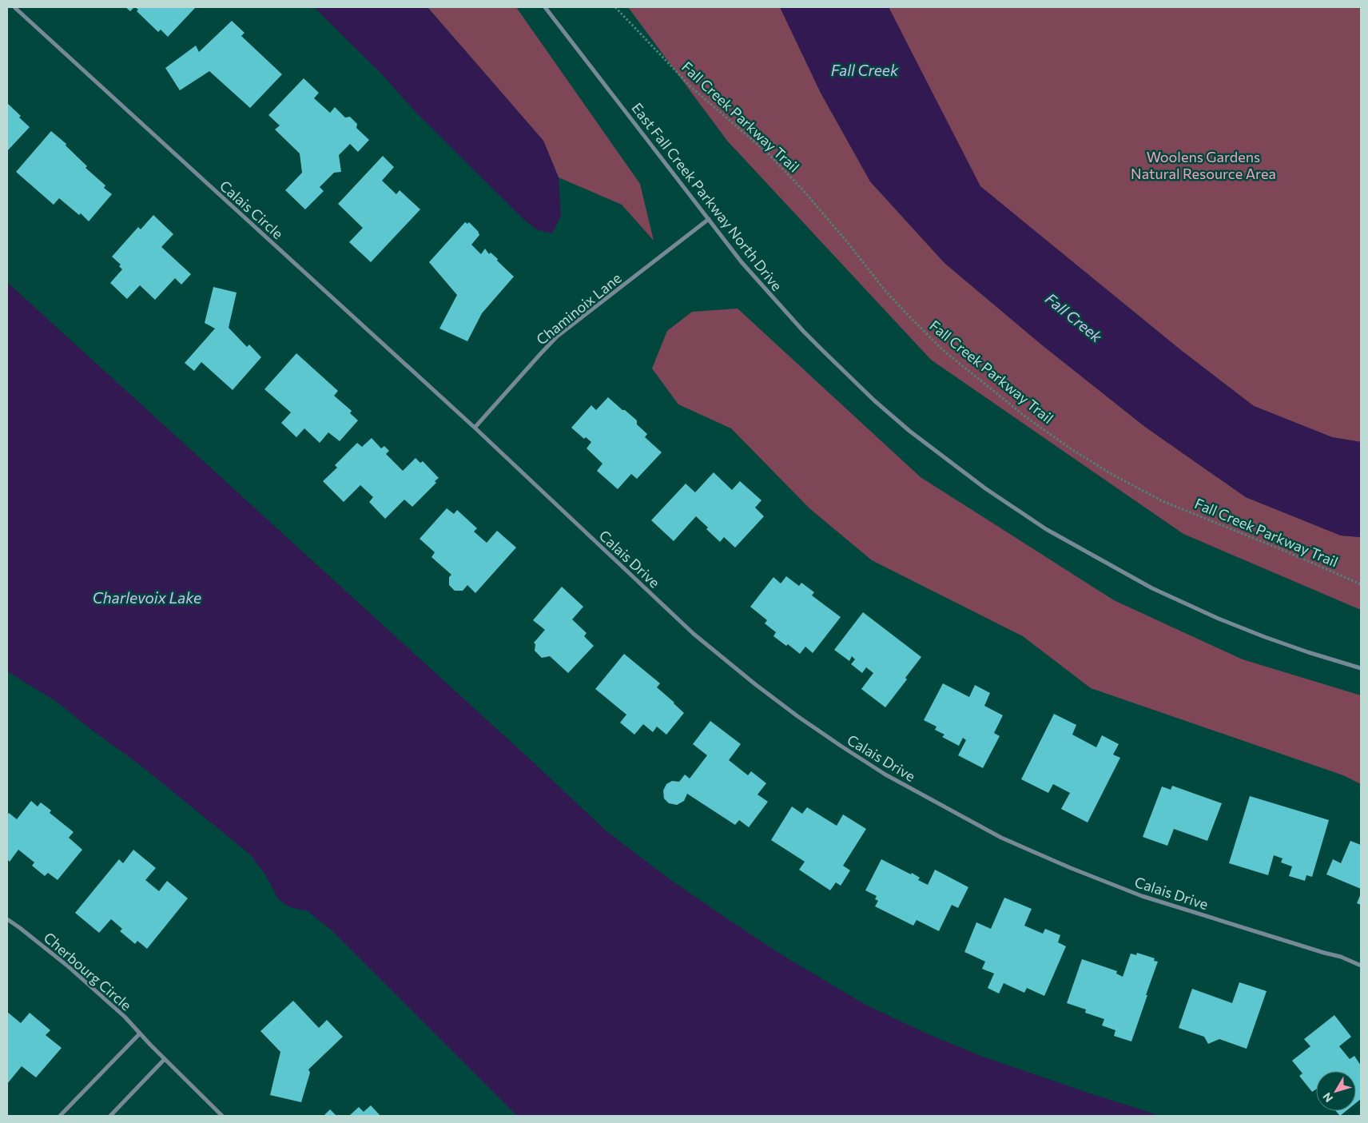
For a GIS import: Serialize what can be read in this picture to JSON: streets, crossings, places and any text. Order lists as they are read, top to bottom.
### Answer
{
  "streets": {
    "street": [
      "East Fall Creek Parkway North Drive",
      "Calais Circle",
      "Chaminoix Lane",
      "Calais Drive",
      "Cherbourg Circle"
    ],
    "path": ["Fall Creek Parkway Trail"]
  },
  "crossings": [
    ["East Fall Creek Parkway North Drive", "Chaminoix Lane"],
    ["Calais Circle", "Chaminoix Lane"],
    ["Calais Circle", "Calais Drive"],
    ["Chaminoix Lane", "Calais Drive"]
  ],
  "water": ["Fall Creek", "Charlevoix Lake"],
  "parks": ["Woolens Gardens Natural Resource Area"],
  "north": "bottom left"
}
